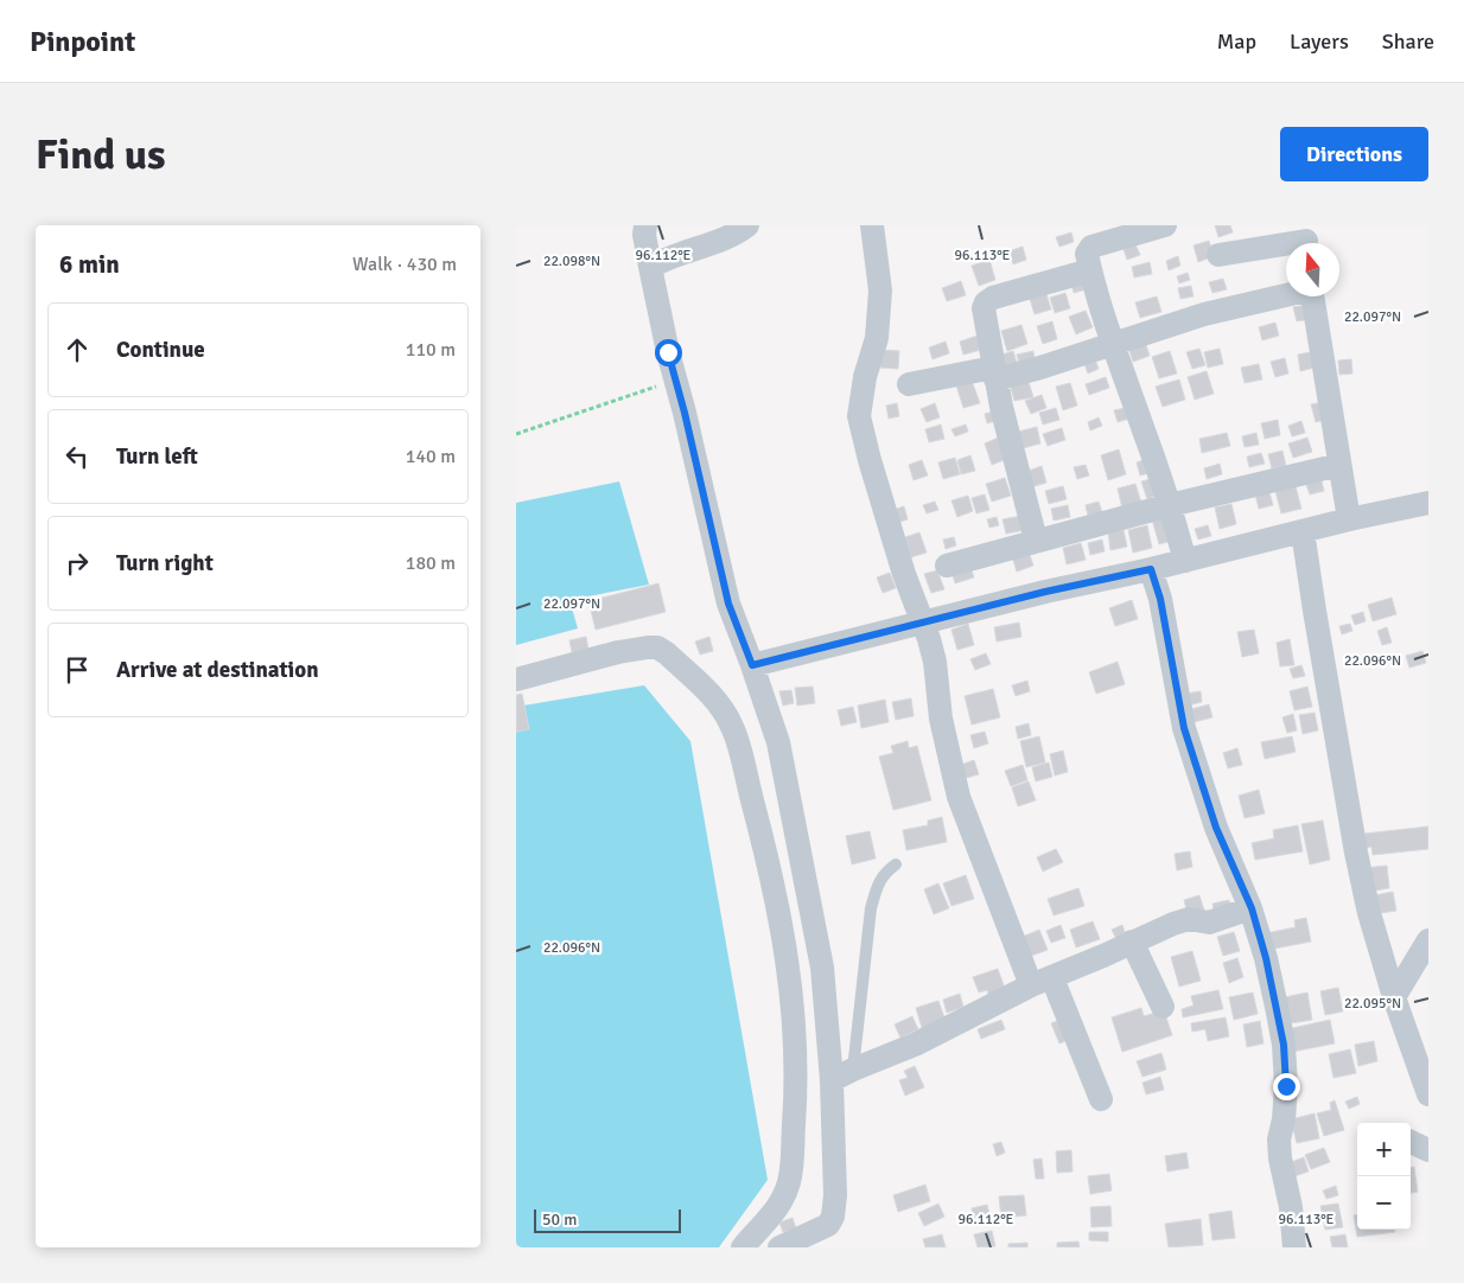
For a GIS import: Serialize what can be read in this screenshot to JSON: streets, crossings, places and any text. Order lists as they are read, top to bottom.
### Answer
{
  "scale_bar": "50 m",
  "north": "top",
  "page": {
    "header": "Pinpoint",
    "nav": ["Map", "Layers", "Share"],
    "buttons": "Directions",
    "title": "Find us",
    "heading": ["6 min", "Walk · 430 m"],
    "list": [
      ["Continue", "110 m"],
      ["Turn left", "140 m"],
      ["Turn right", "180 m"],
      "Arrive at destination"
    ],
    "map_buttons": ["+", "−"],
    "scale": "50 m"
  },
  "coordinates": [
    "96.112°E",
    "96.113°E",
    "22.098°N",
    "22.097°N",
    "22.096°N",
    "22.095°N"
  ]
}
